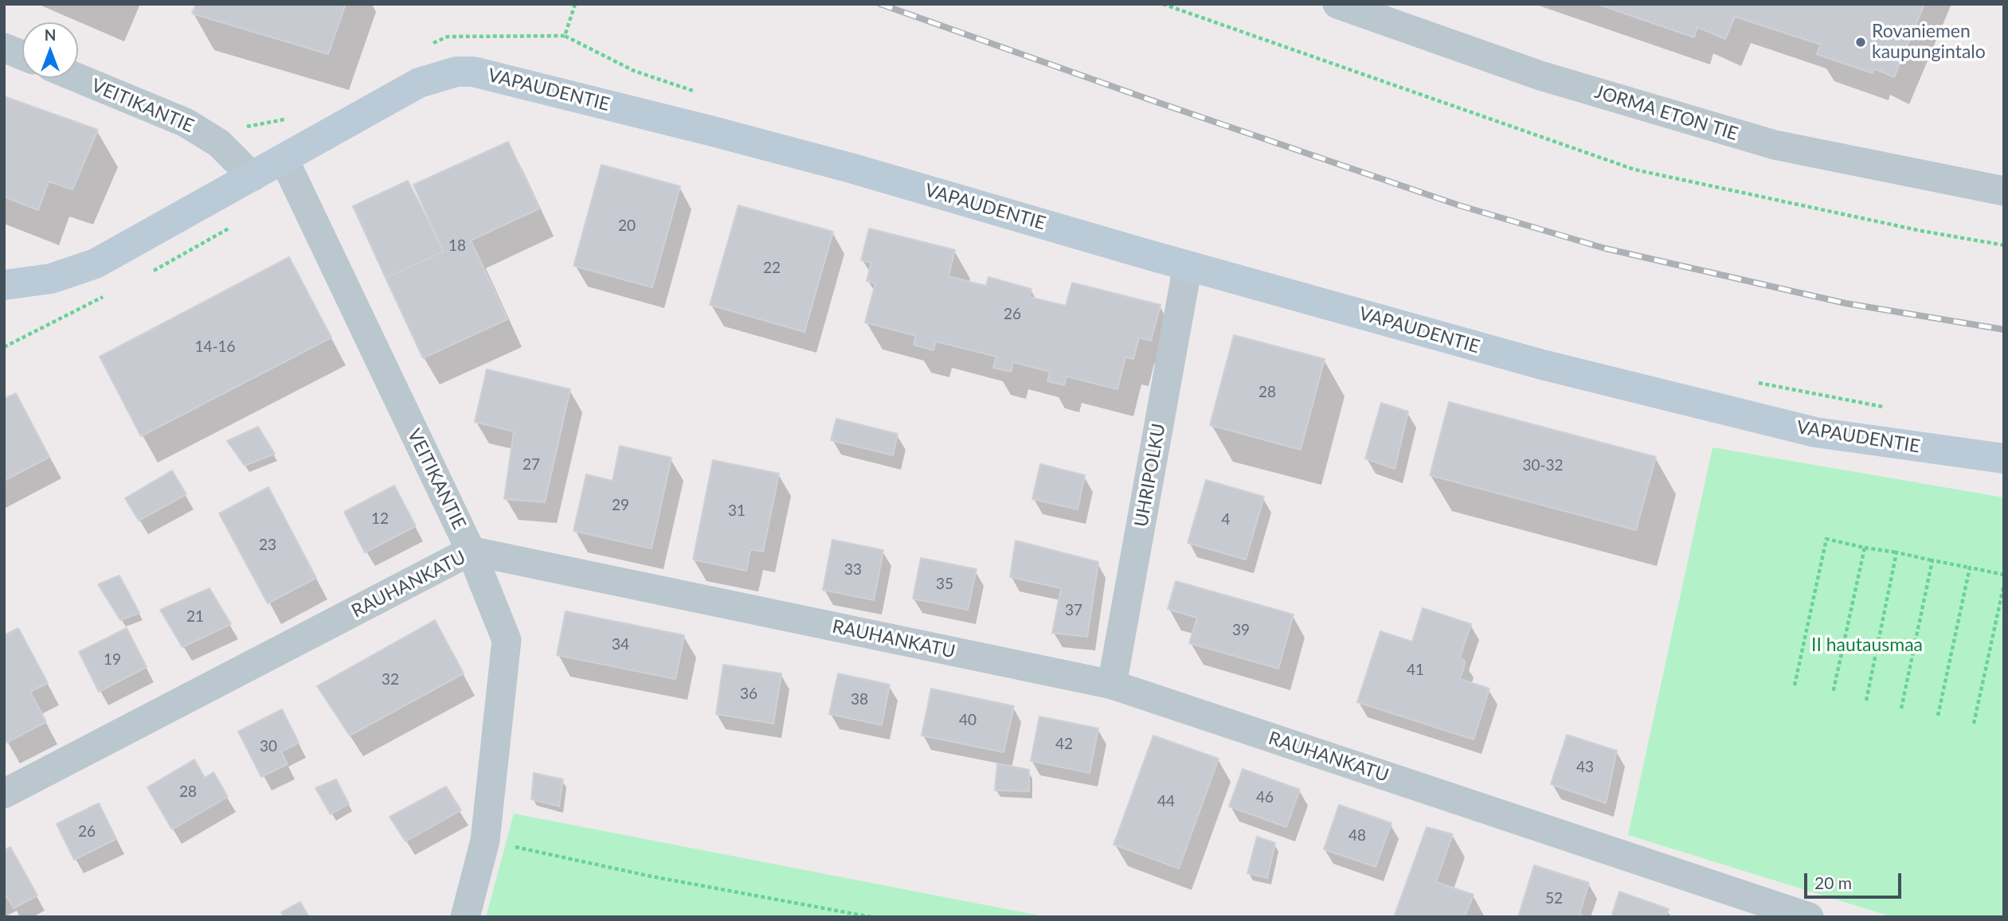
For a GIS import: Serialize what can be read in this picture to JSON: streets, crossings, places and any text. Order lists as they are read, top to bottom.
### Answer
{
  "streets": {
    "street": [
      "VAPAUDENTIE",
      "VEITIKANTIE",
      "JORMA ETON TIE",
      "UHRIPOLKU",
      "RAUHANKATU"
    ]
  },
  "crossings": [
    ["VAPAUDENTIE", "VEITIKANTIE"],
    ["VAPAUDENTIE", "UHRIPOLKU"],
    ["VEITIKANTIE", "RAUHANKATU"],
    ["UHRIPOLKU", "RAUHANKATU"]
  ],
  "parks": ["II hautausmaa"],
  "places": ["Rovaniemen kaupungintalo"],
  "house_numbers": [
    "20",
    "18",
    "22",
    "26",
    "14-16",
    "28",
    "27",
    "30-32",
    "29",
    "31",
    "12",
    "4",
    "23",
    "33",
    "35",
    "37",
    "21",
    "39",
    "34",
    "19",
    "41",
    "32",
    "36",
    "38",
    "40",
    "42",
    "30",
    "43",
    "28",
    "46",
    "44",
    "26",
    "48",
    "52"
  ],
  "scale_bar": "20 m",
  "north": "top"
}
